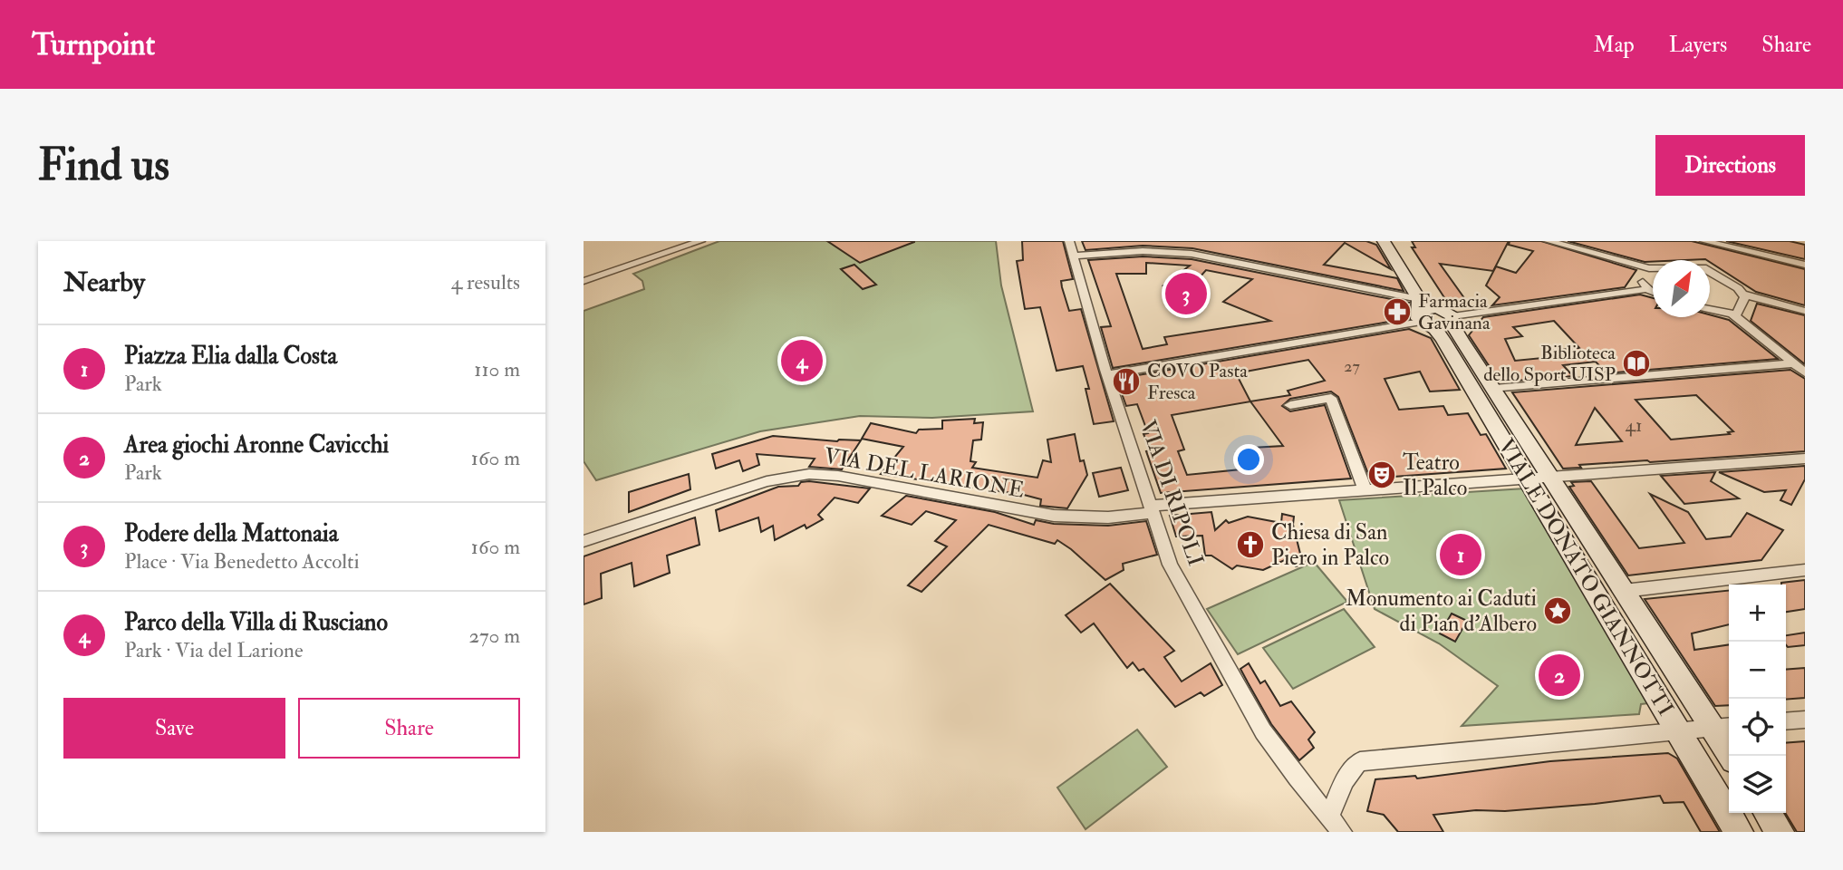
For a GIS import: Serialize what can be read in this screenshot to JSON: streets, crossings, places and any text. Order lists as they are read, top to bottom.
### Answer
{
  "streets": {
    "street": ["VIA DEL LARIONE", "VIA DI RIPOLI", "VIALE DONATO GIANNOTTI"]
  },
  "crossings": [
    ["VIA DEL LARIONE", "VIA DI RIPOLI"],
    ["VIA DEL LARIONE", "VIALE DONATO GIANNOTTI"]
  ],
  "places": {
    "pharmacy": ["Farmacia Gavinana"],
    "library": ["Biblioteca dello Sport UISP"],
    "restaurant": ["COVO Pasta Fresca"],
    "theatre": ["Teatro Il Palco"],
    "church": ["Chiesa di San Piero in Palco"],
    "place": ["Monumento ai Caduti di Pian d'Albero"]
  },
  "house_numbers": ["27", "41"],
  "north": "top right",
  "page": {
    "header": "Turnpoint",
    "nav": ["Map", "Layers", "Share"],
    "buttons": [
      "Directions",
      ["Save", "Share"]
    ],
    "title": "Find us",
    "heading": ["Nearby", "4 results"],
    "pins": [
      "3",
      "4",
      "1",
      "2"
    ],
    "list": [
      {
        "mark": "1",
        "name": "Piazza Elia dalla Costa",
        "note": "Park",
        "value": "110 m"
      },
      {
        "mark": "2",
        "name": "Area giochi Aronne Cavicchi",
        "note": "Park",
        "value": "160 m"
      },
      {
        "mark": "3",
        "name": "Podere della Mattonaia",
        "note": "Place · Via Benedetto Accolti",
        "value": "160 m"
      },
      {
        "mark": "4",
        "name": "Parco della Villa di Rusciano",
        "note": "Park · Via del Larione",
        "value": "270 m"
      }
    ],
    "map_buttons": ["+", "−"]
  }
}
